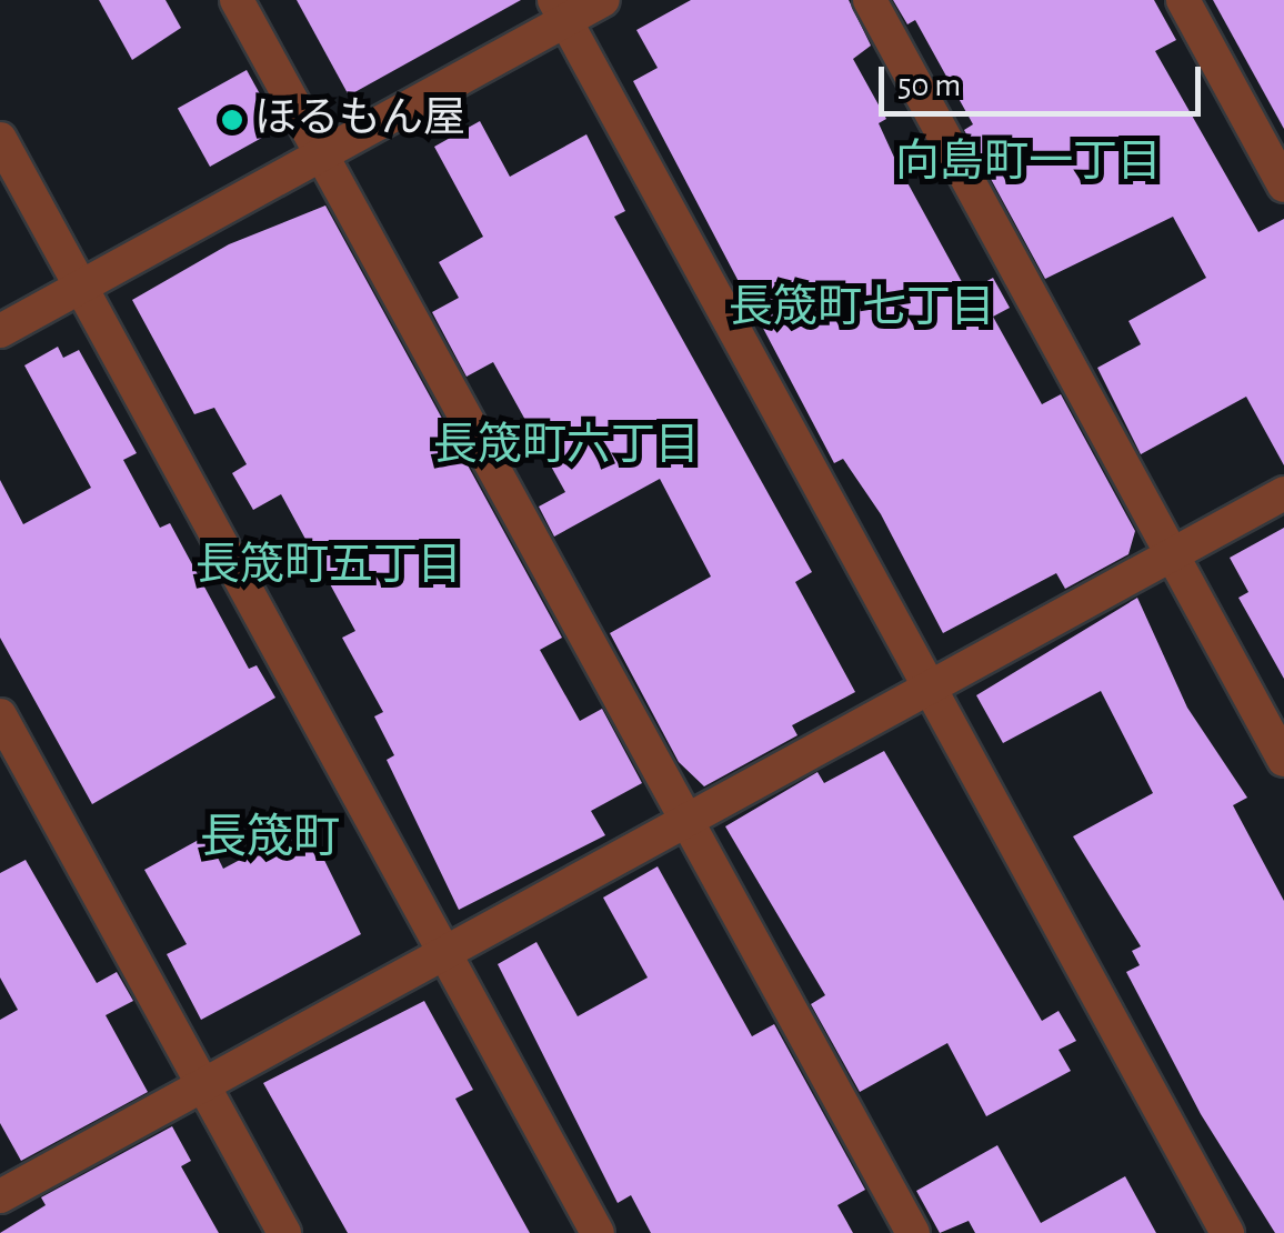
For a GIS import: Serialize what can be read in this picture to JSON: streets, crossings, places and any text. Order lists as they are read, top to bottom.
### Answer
{
  "districts": [
    "向島町一丁目",
    "長筬町七丁目",
    "長筬町六丁目",
    "長筬町五丁目",
    "長筬町"
  ],
  "places": ["ほるもん屋"],
  "scale_bar": "50 m"
}
